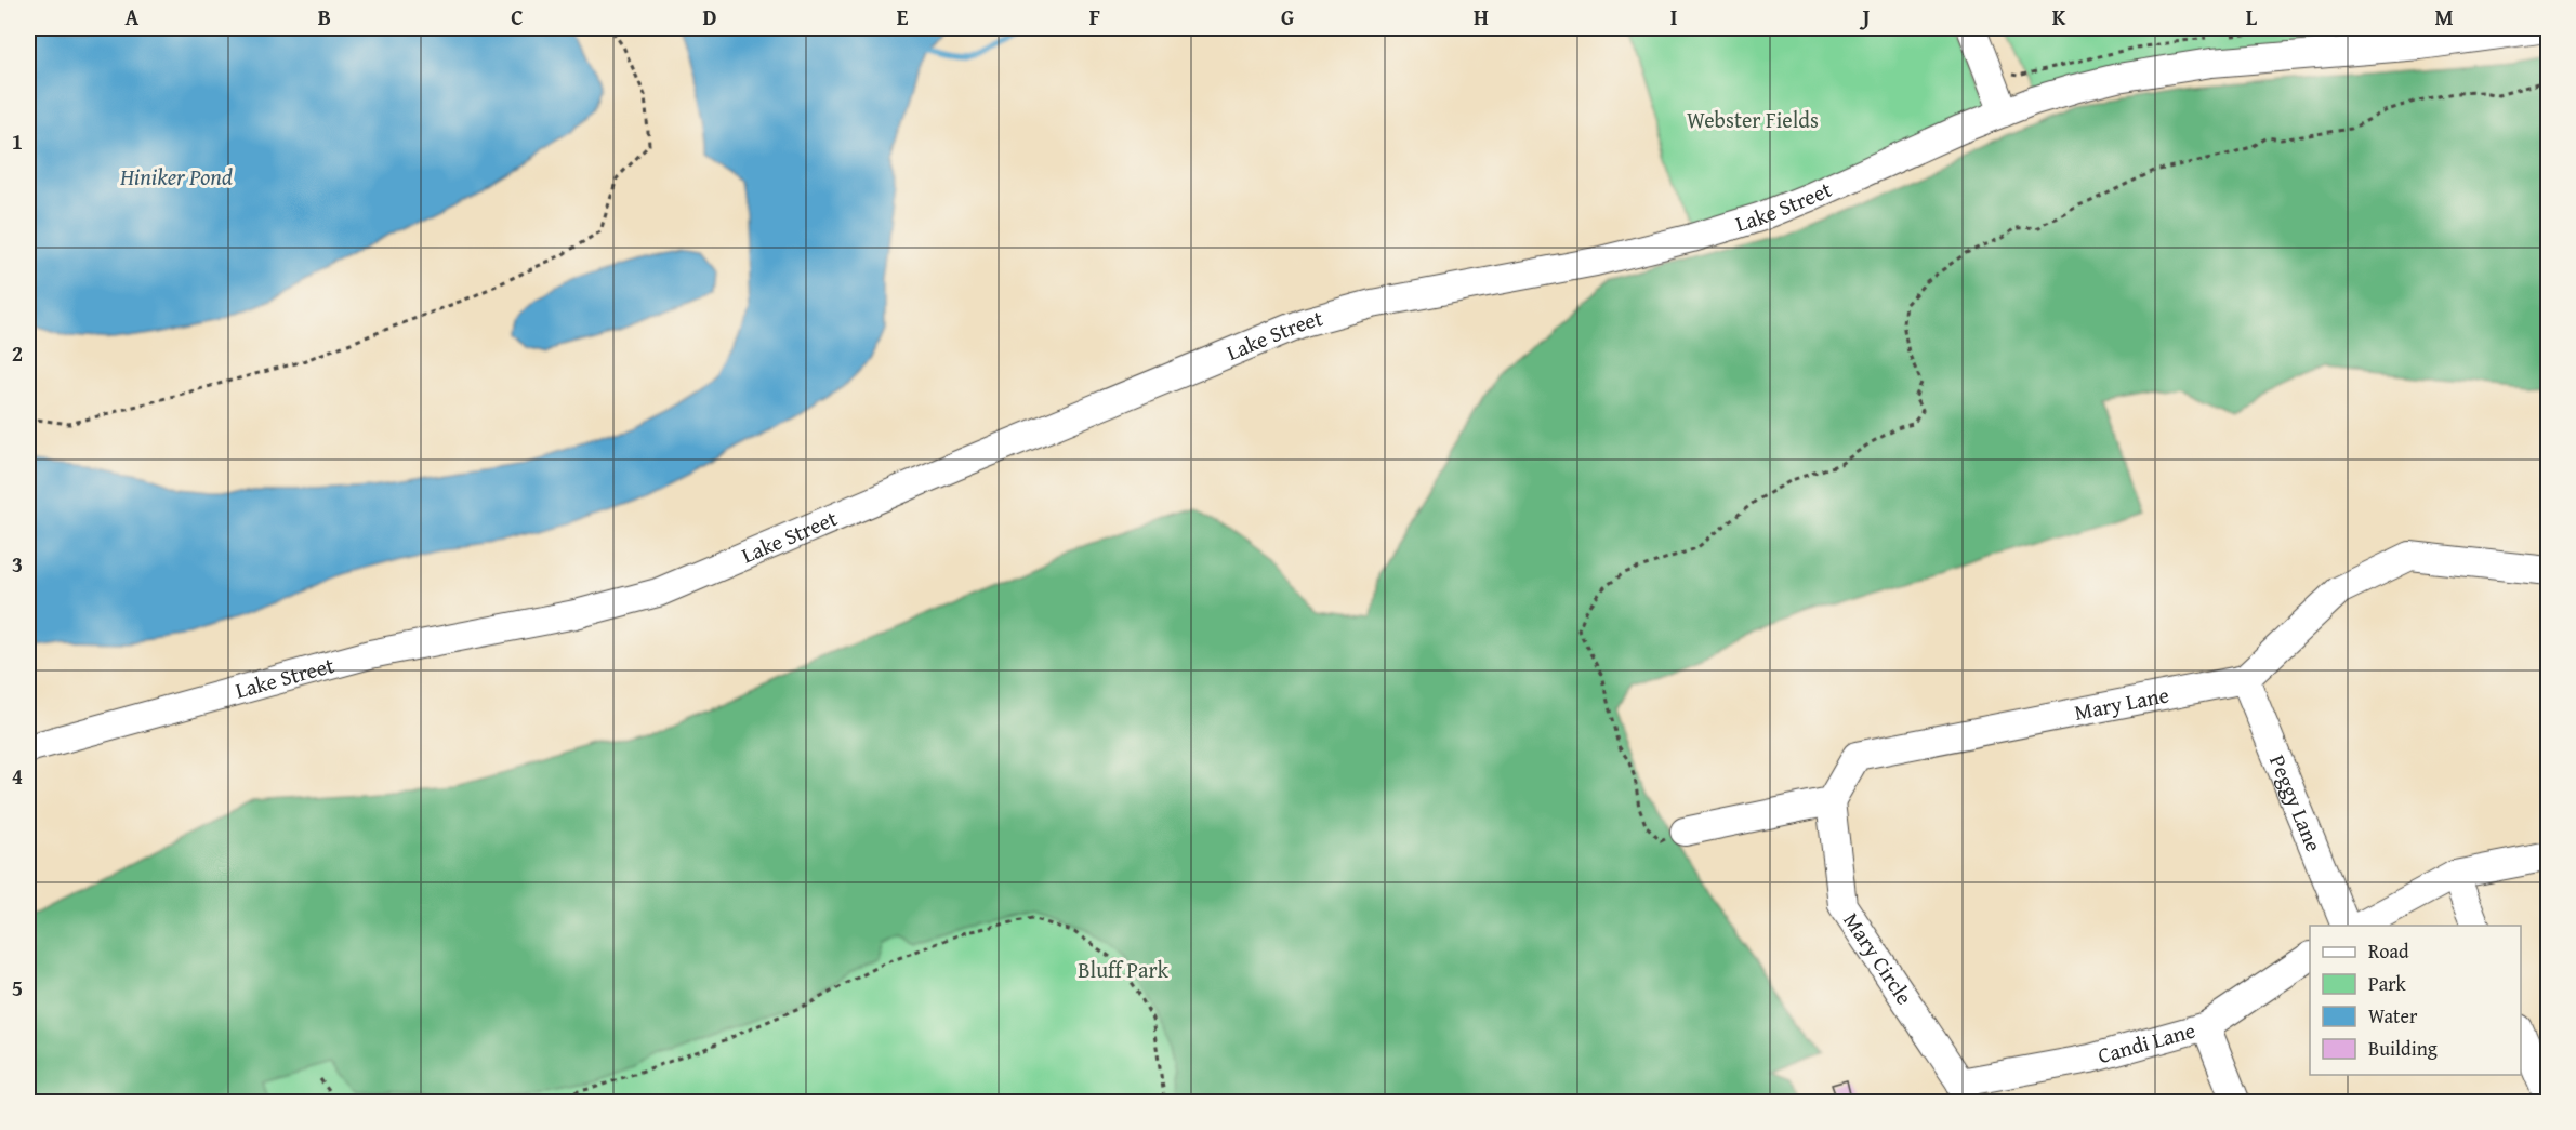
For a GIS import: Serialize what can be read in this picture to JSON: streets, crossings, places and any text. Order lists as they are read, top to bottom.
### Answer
{
  "streets": {
    "street": [
      "Lake Street",
      "Mary Lane",
      "Peggy Lane",
      "Mary Circle",
      "Candi Lane"
    ]
  },
  "crossings": [
    ["Mary Lane", "Peggy Lane"],
    ["Mary Lane", "Mary Circle"],
    ["Mary Circle", "Candi Lane"]
  ],
  "water": ["Hiniker Pond"],
  "parks": ["Webster Fields", "Bluff Park"],
  "legend": [
    "Road",
    "Park",
    "Water",
    "Building"
  ],
  "grid": {
    "columns": [
      "A",
      "B",
      "C",
      "D",
      "E",
      "F",
      "G",
      "H",
      "I",
      "J",
      "K",
      "L",
      "M"
    ],
    "rows": [
      "1",
      "2",
      "3",
      "4",
      "5"
    ]
  }
}
